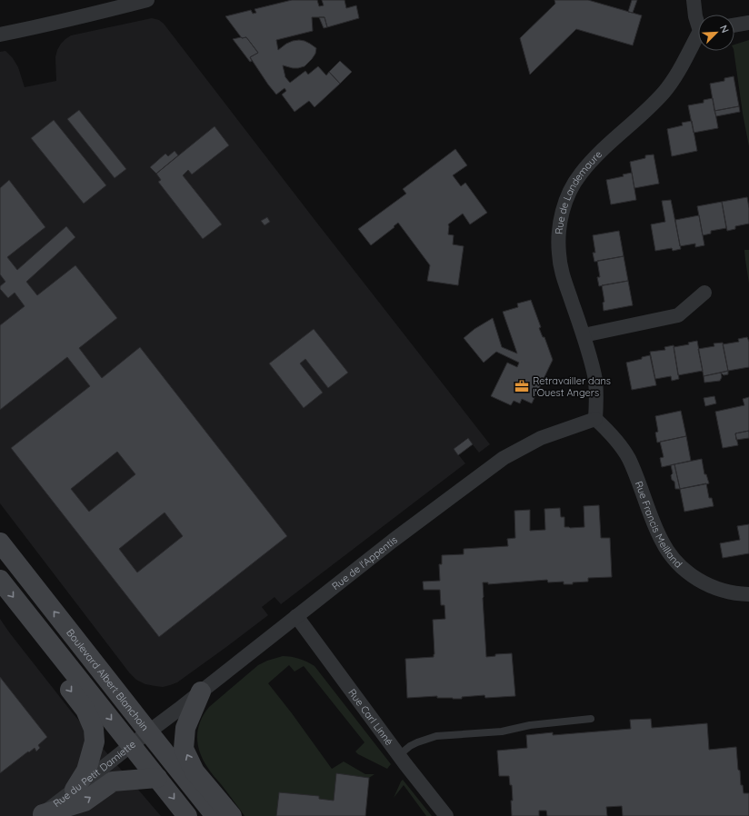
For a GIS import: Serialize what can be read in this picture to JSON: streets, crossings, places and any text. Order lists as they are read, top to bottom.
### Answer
{
  "streets": {
    "street": [
      "Rue de Landemaure",
      "Rue Francis Meilland",
      "Rue de l'Appentis",
      "Boulevard Albert Blanchoin",
      "Rue Carl Linné",
      "Rue du Petit Damiette"
    ]
  },
  "crossings": [
    ["Rue de Landemaure", "Rue Francis Meilland"],
    ["Rue de Landemaure", "Rue de l'Appentis"],
    ["Rue Francis Meilland", "Rue de l'Appentis"],
    ["Rue de l'Appentis", "Boulevard Albert Blanchoin"],
    ["Rue de l'Appentis", "Rue Carl Linné"],
    ["Rue de l'Appentis", "Rue du Petit Damiette"],
    ["Boulevard Albert Blanchoin", "Rue du Petit Damiette"]
  ],
  "places": {
    "office": ["Retravailler dans l'Ouest Angers"]
  },
  "north": "top right"
}
